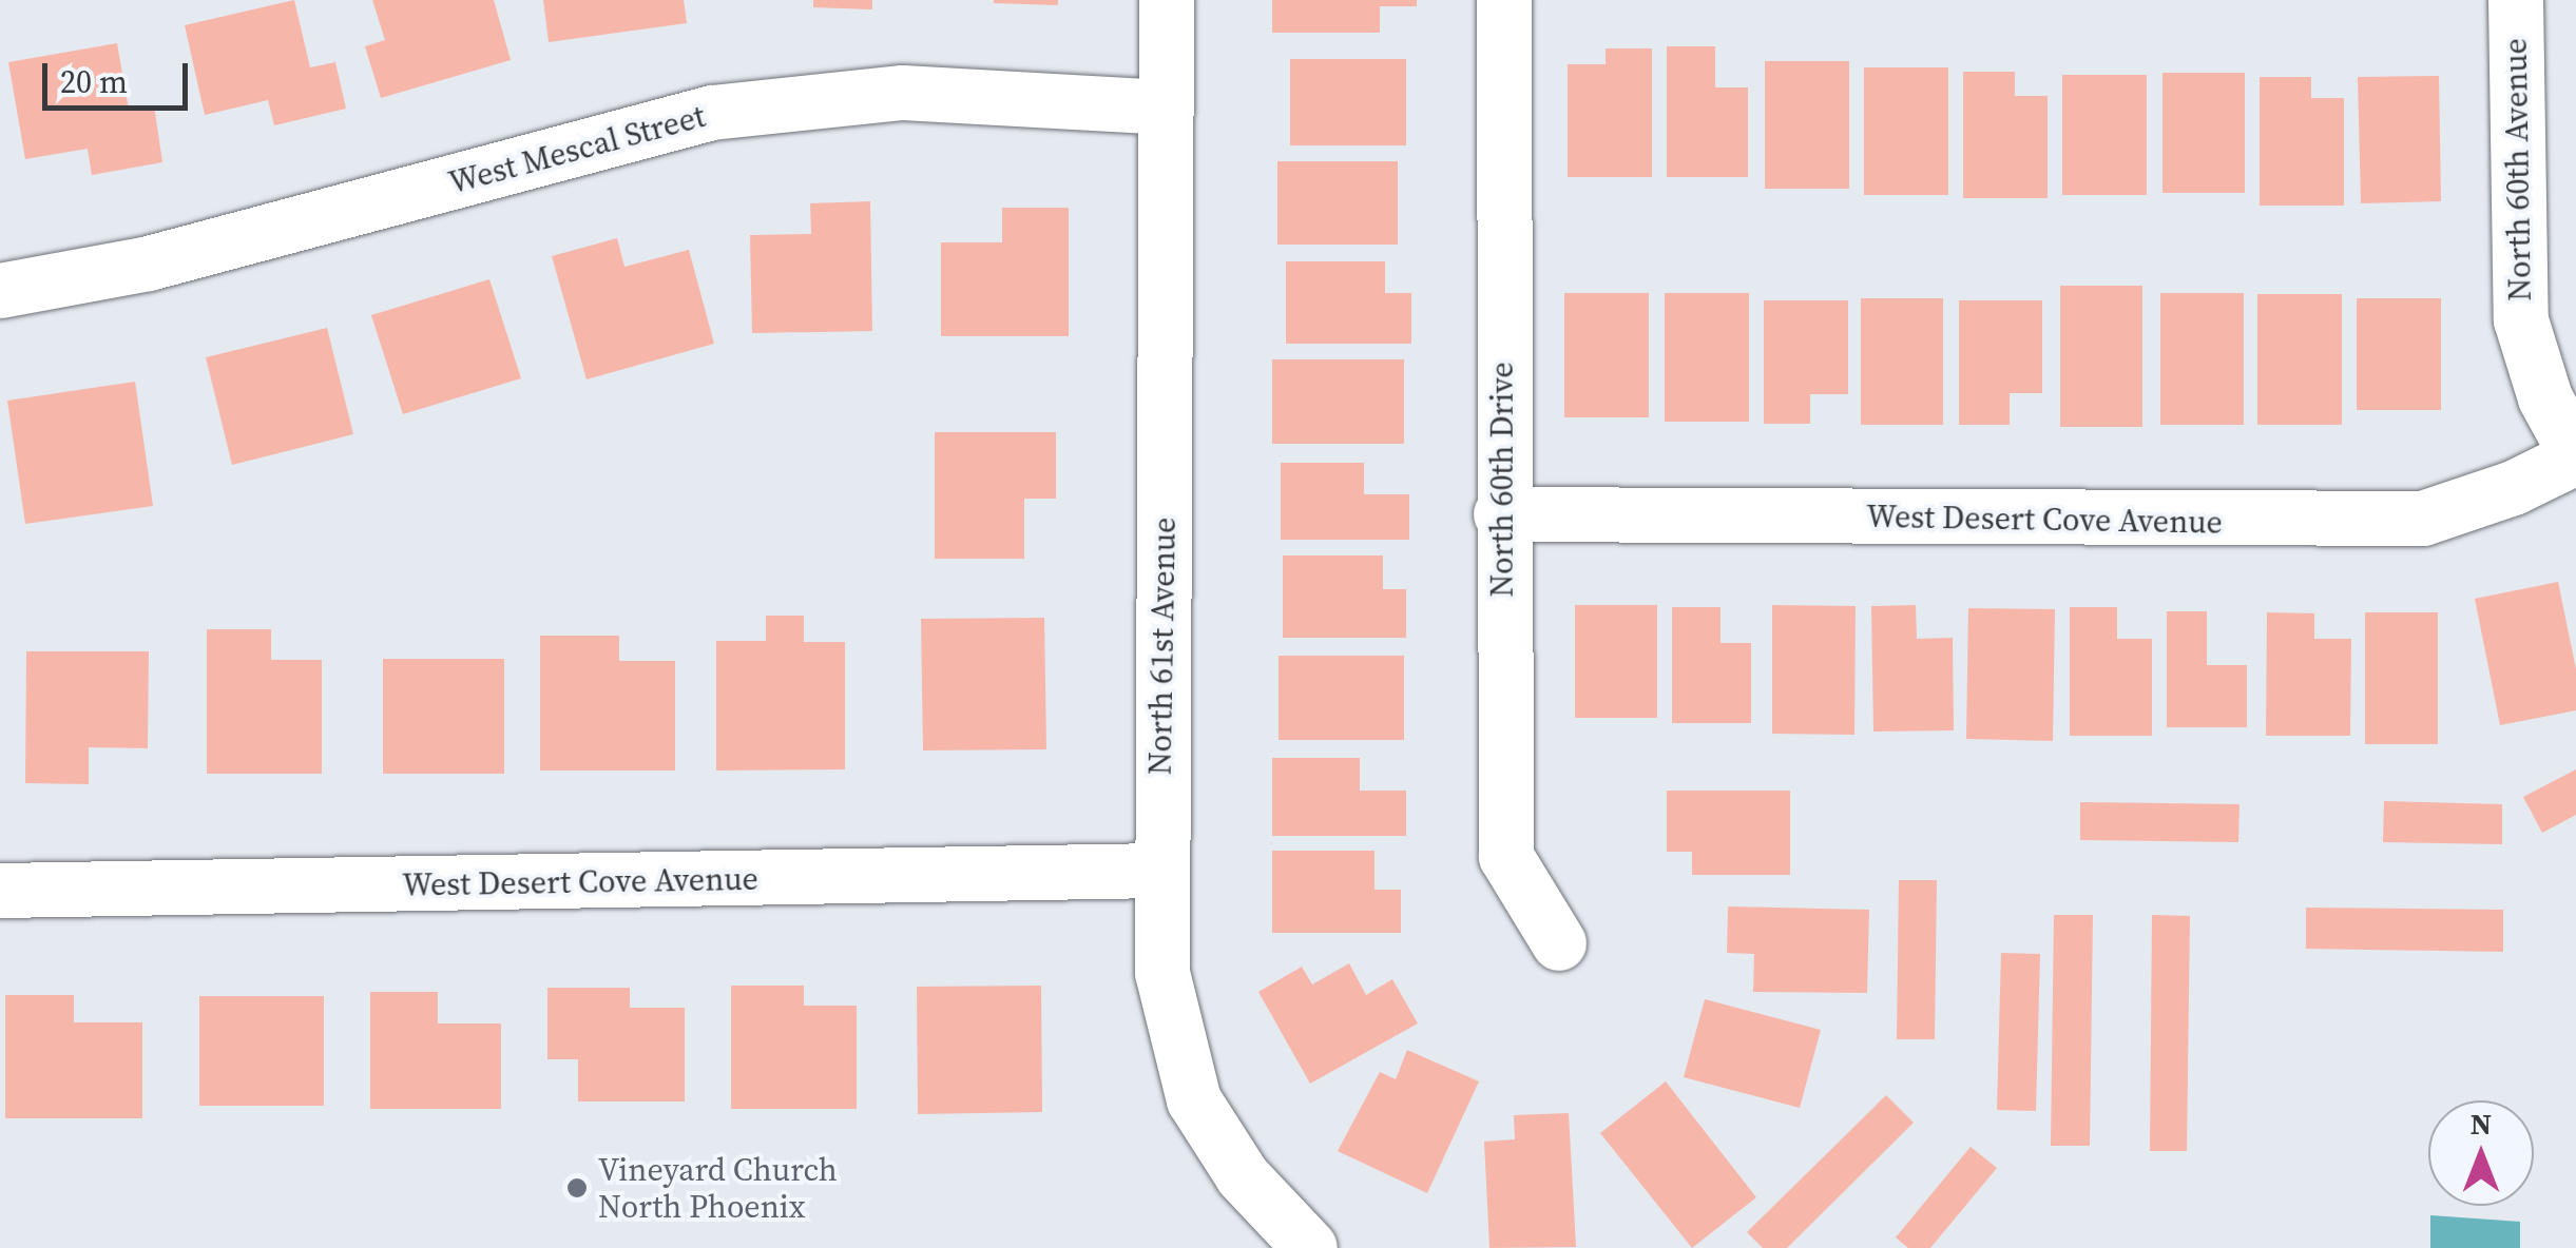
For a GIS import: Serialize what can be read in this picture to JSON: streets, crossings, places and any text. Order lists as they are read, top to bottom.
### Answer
{
  "streets": {
    "street": [
      "West Mescal Street",
      "North 60th Avenue",
      "North 60th Drive",
      "West Desert Cove Avenue",
      "North 61st Avenue"
    ]
  },
  "crossings": [
    ["West Mescal Street", "North 61st Avenue"],
    ["North 60th Avenue", "West Desert Cove Avenue"],
    ["North 60th Drive", "West Desert Cove Avenue"],
    ["West Desert Cove Avenue", "North 61st Avenue"]
  ],
  "places": ["Vineyard Church North Phoenix"],
  "scale_bar": "20 m",
  "north": "top"
}
